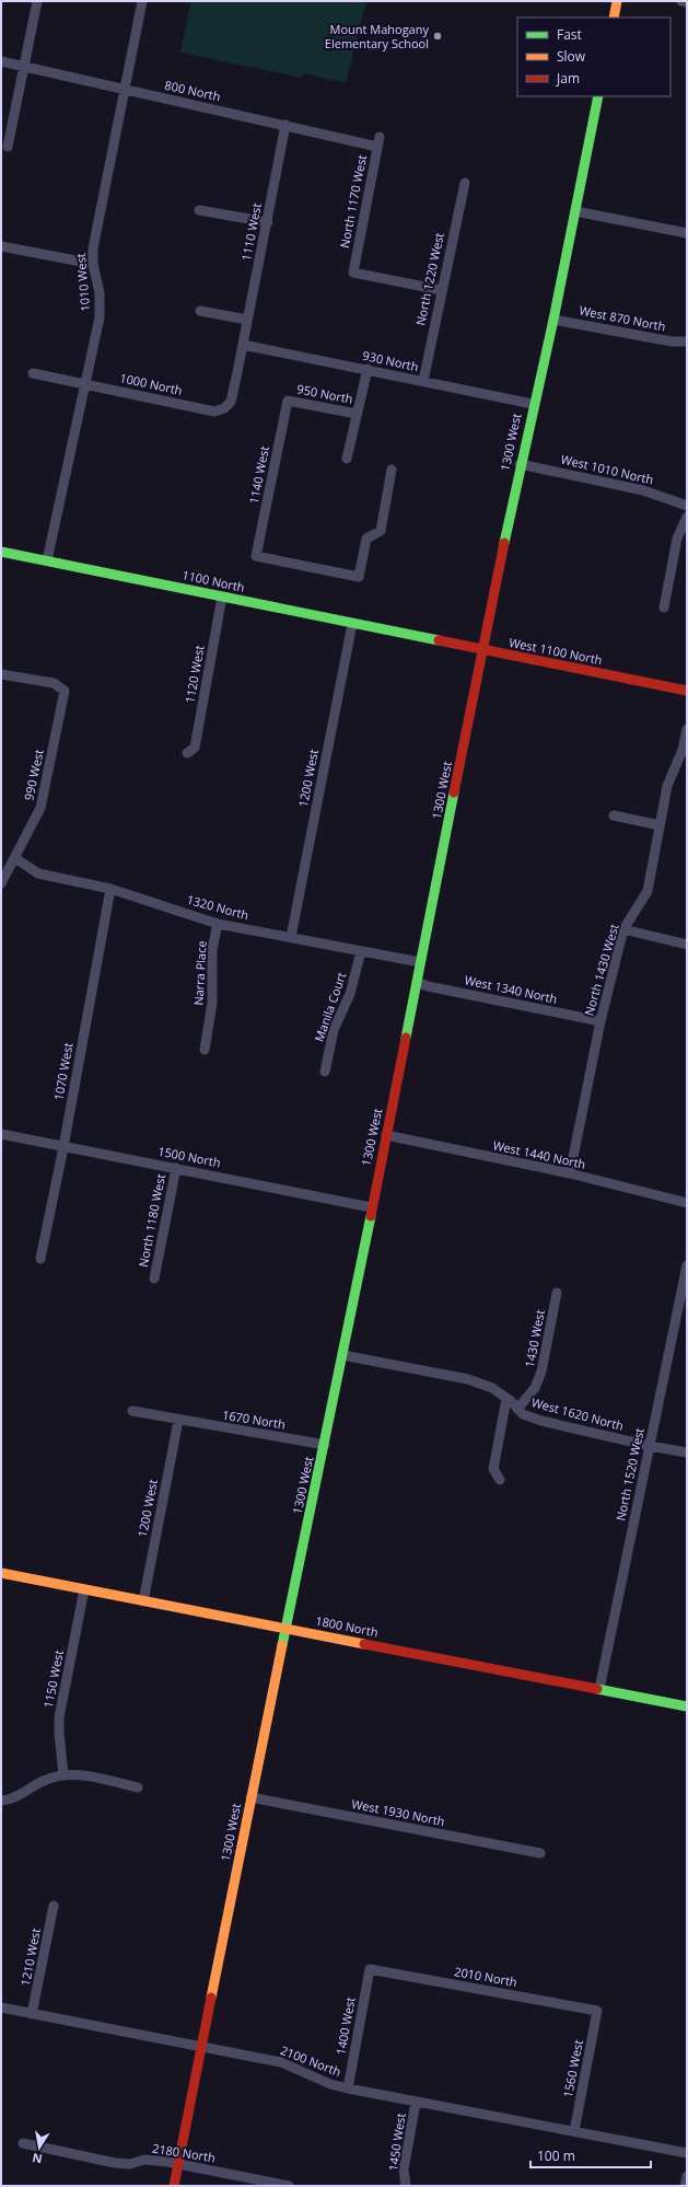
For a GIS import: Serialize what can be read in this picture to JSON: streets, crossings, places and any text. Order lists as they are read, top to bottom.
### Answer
{
  "streets": {
    "street": [
      "800 North",
      "North 1170 West",
      "1110 West",
      "North 1220 West",
      "1010 West",
      "West 870 North",
      "930 North",
      "1000 North",
      "950 North",
      "1300 West",
      "West 1010 North",
      "1140 West",
      "1100 North",
      "West 1100 North",
      "1120 West",
      "990 West",
      "1200 West",
      "1320 North",
      "North 1430 West",
      "Narra Place",
      "West 1340 North",
      "Manila Court",
      "1070 West",
      "West 1440 North",
      "1500 North",
      "North 1180 West",
      "1430 West",
      "West 1620 North",
      "1670 North",
      "North 1520 West",
      "1800 North",
      "1150 West",
      "West 1930 North",
      "1210 West",
      "2010 North",
      "1400 West",
      "2100 North",
      "1560 West",
      "1450 West",
      "2180 North"
    ]
  },
  "crossings": [
    ["800 North", "North 1170 West"],
    ["800 North", "1110 West"],
    ["800 North", "1010 West"],
    ["North 1170 West", "North 1220 West"],
    ["1110 West", "930 North"],
    ["1110 West", "1000 North"],
    ["North 1220 West", "930 North"],
    ["1010 West", "1000 North"],
    ["1010 West", "1100 North"],
    ["West 870 North", "1300 West"],
    ["930 North", "1000 North"],
    ["930 North", "1300 West"],
    ["950 North", "1140 West"],
    ["1300 West", "West 1010 North"],
    ["1300 West", "West 1100 North"],
    ["1300 West", "1320 North"],
    ["1300 West", "West 1340 North"],
    ["1300 West", "West 1440 North"],
    ["1300 West", "1500 North"],
    ["1300 West", "West 1620 North"],
    ["1300 West", "1670 North"],
    ["1300 West", "1800 North"],
    ["1300 West", "West 1930 North"],
    ["1300 West", "2100 North"],
    ["1300 West", "2180 North"],
    ["1100 North", "West 1100 North"],
    ["1100 North", "1120 West"],
    ["1100 North", "1200 West"],
    ["990 West", "1320 North"],
    ["1200 West", "1320 North"],
    ["1200 West", "1670 North"],
    ["1200 West", "1800 North"],
    ["1320 North", "Narra Place"],
    ["1320 North", "Manila Court"],
    ["1320 North", "1070 West"],
    ["North 1430 West", "West 1340 North"],
    ["North 1430 West", "West 1440 North"],
    ["1070 West", "1500 North"],
    ["1500 North", "North 1180 West"],
    ["1430 West", "West 1620 North"],
    ["West 1620 North", "North 1520 West"],
    ["North 1520 West", "1800 North"],
    ["1800 North", "1150 West"],
    ["1210 West", "2100 North"],
    ["2010 North", "1400 West"],
    ["2010 North", "1560 West"],
    ["1400 West", "2100 North"],
    ["2100 North", "1560 West"],
    ["2100 North", "1450 West"]
  ],
  "places": ["Mount Mahogany Elementary School"],
  "legend": ["Fast", "Slow", "Jam"],
  "scale_bar": "100 m",
  "north": "bottom"
}
